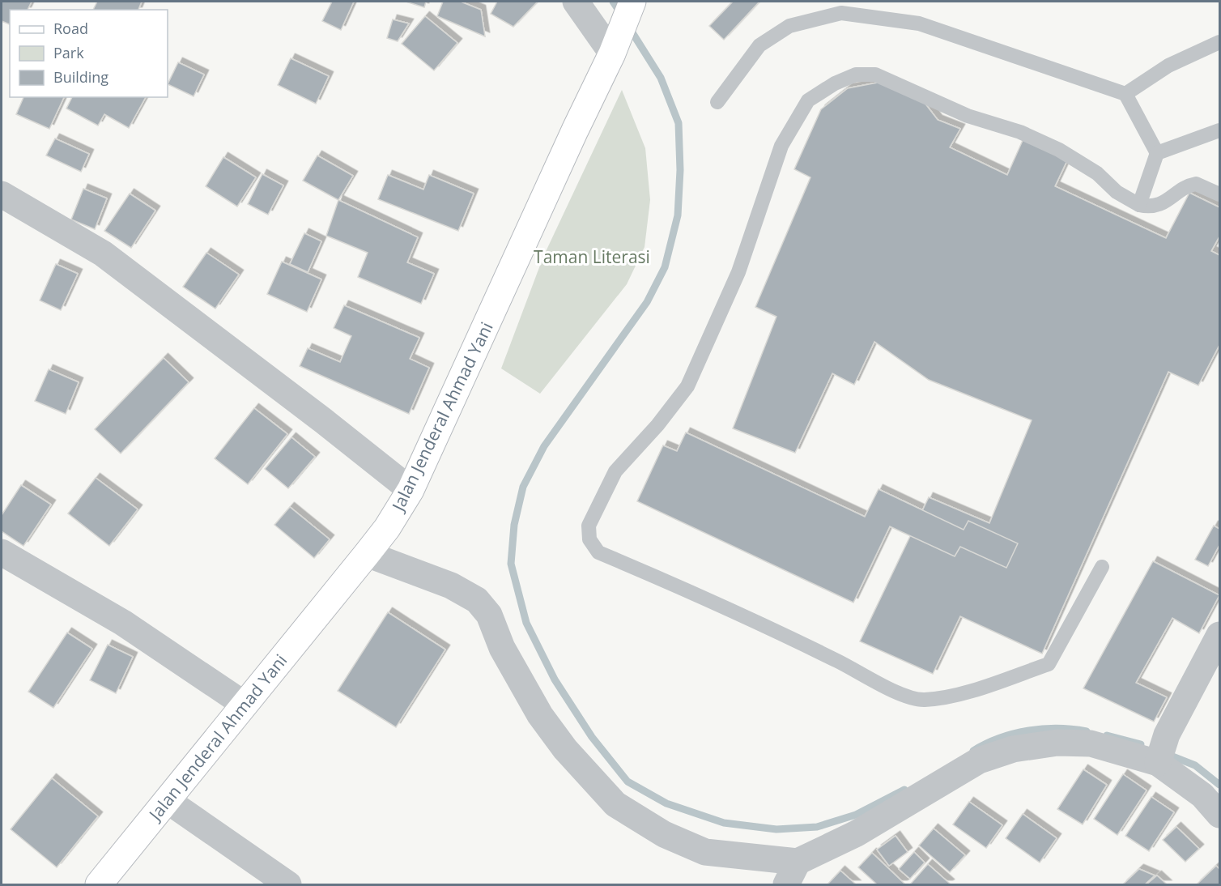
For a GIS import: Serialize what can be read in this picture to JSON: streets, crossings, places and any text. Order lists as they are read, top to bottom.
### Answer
{
  "streets": {
    "main road": ["Jalan Jenderal Ahmad Yani"]
  },
  "parks": ["Taman Literasi"],
  "legend": ["Road", "Park", "Building"]
}
